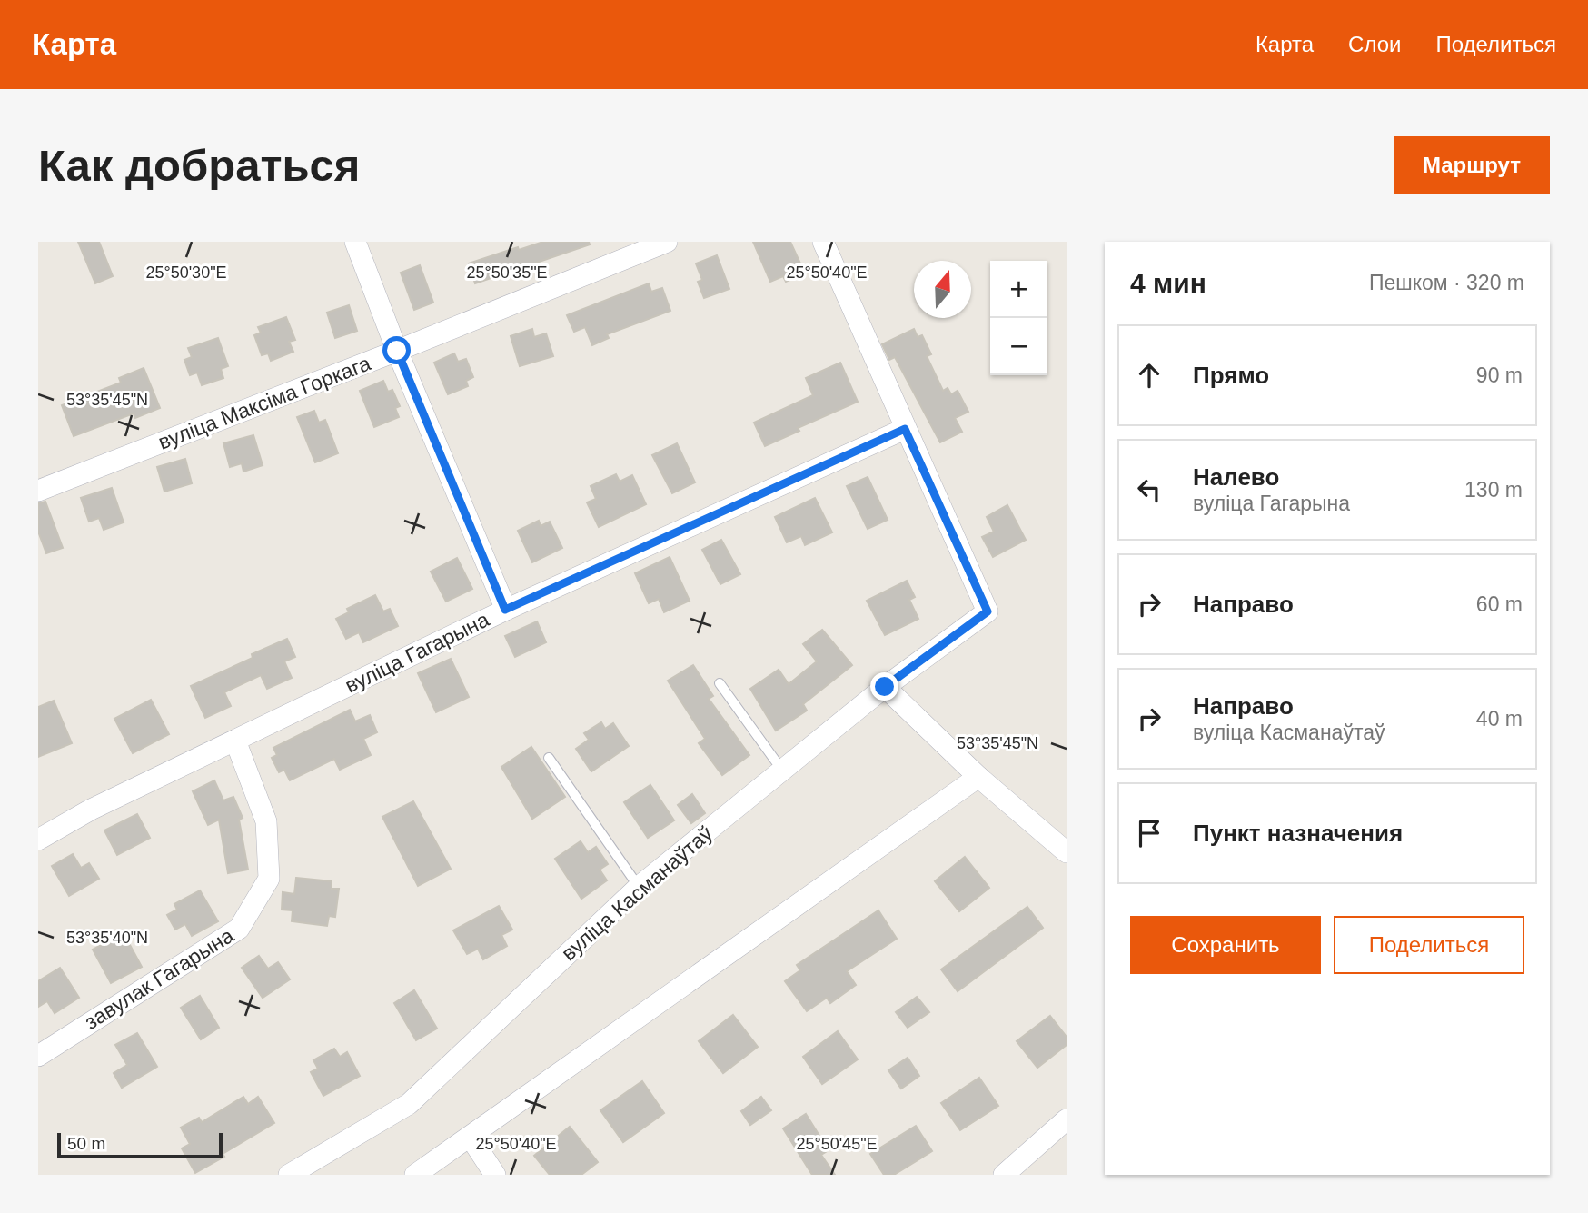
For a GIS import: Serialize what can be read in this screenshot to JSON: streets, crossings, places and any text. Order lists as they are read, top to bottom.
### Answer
{
  "streets": {
    "street": [
      "вуліца Максіма Горкага",
      "вуліца Гагарына",
      "вуліца Касманаўтаў",
      "завулак Гагарына"
    ]
  },
  "crossings": [
    ["вуліца Гагарына", "вуліца Касманаўтаў"],
    ["вуліца Гагарына", "завулак Гагарына"]
  ],
  "scale_bar": "50 m",
  "north": "top",
  "page": {
    "header": "Карта",
    "nav": ["Карта", "Слои", "Поделиться"],
    "buttons": [
      "Маршрут",
      ["Сохранить", "Поделиться"]
    ],
    "title": "Как добраться",
    "heading": ["4 мин", "Пешком · 320 m"],
    "map_buttons": ["+", "−"],
    "list": [
      ["Прямо", "90 m"],
      ["Налево", "вуліца Гагарына", "130 m"],
      ["Направо", "60 m"],
      ["Направо", "вуліца Касманаўтаў", "40 m"],
      "Пункт назначения"
    ],
    "scale": "50 m"
  },
  "coordinates": [
    "25°50'30\"E",
    "25°50'35\"E",
    "25°50'40\"E",
    "53°35'45\"N",
    "53°35'40\"N",
    "25°50'45\"E"
  ]
}
